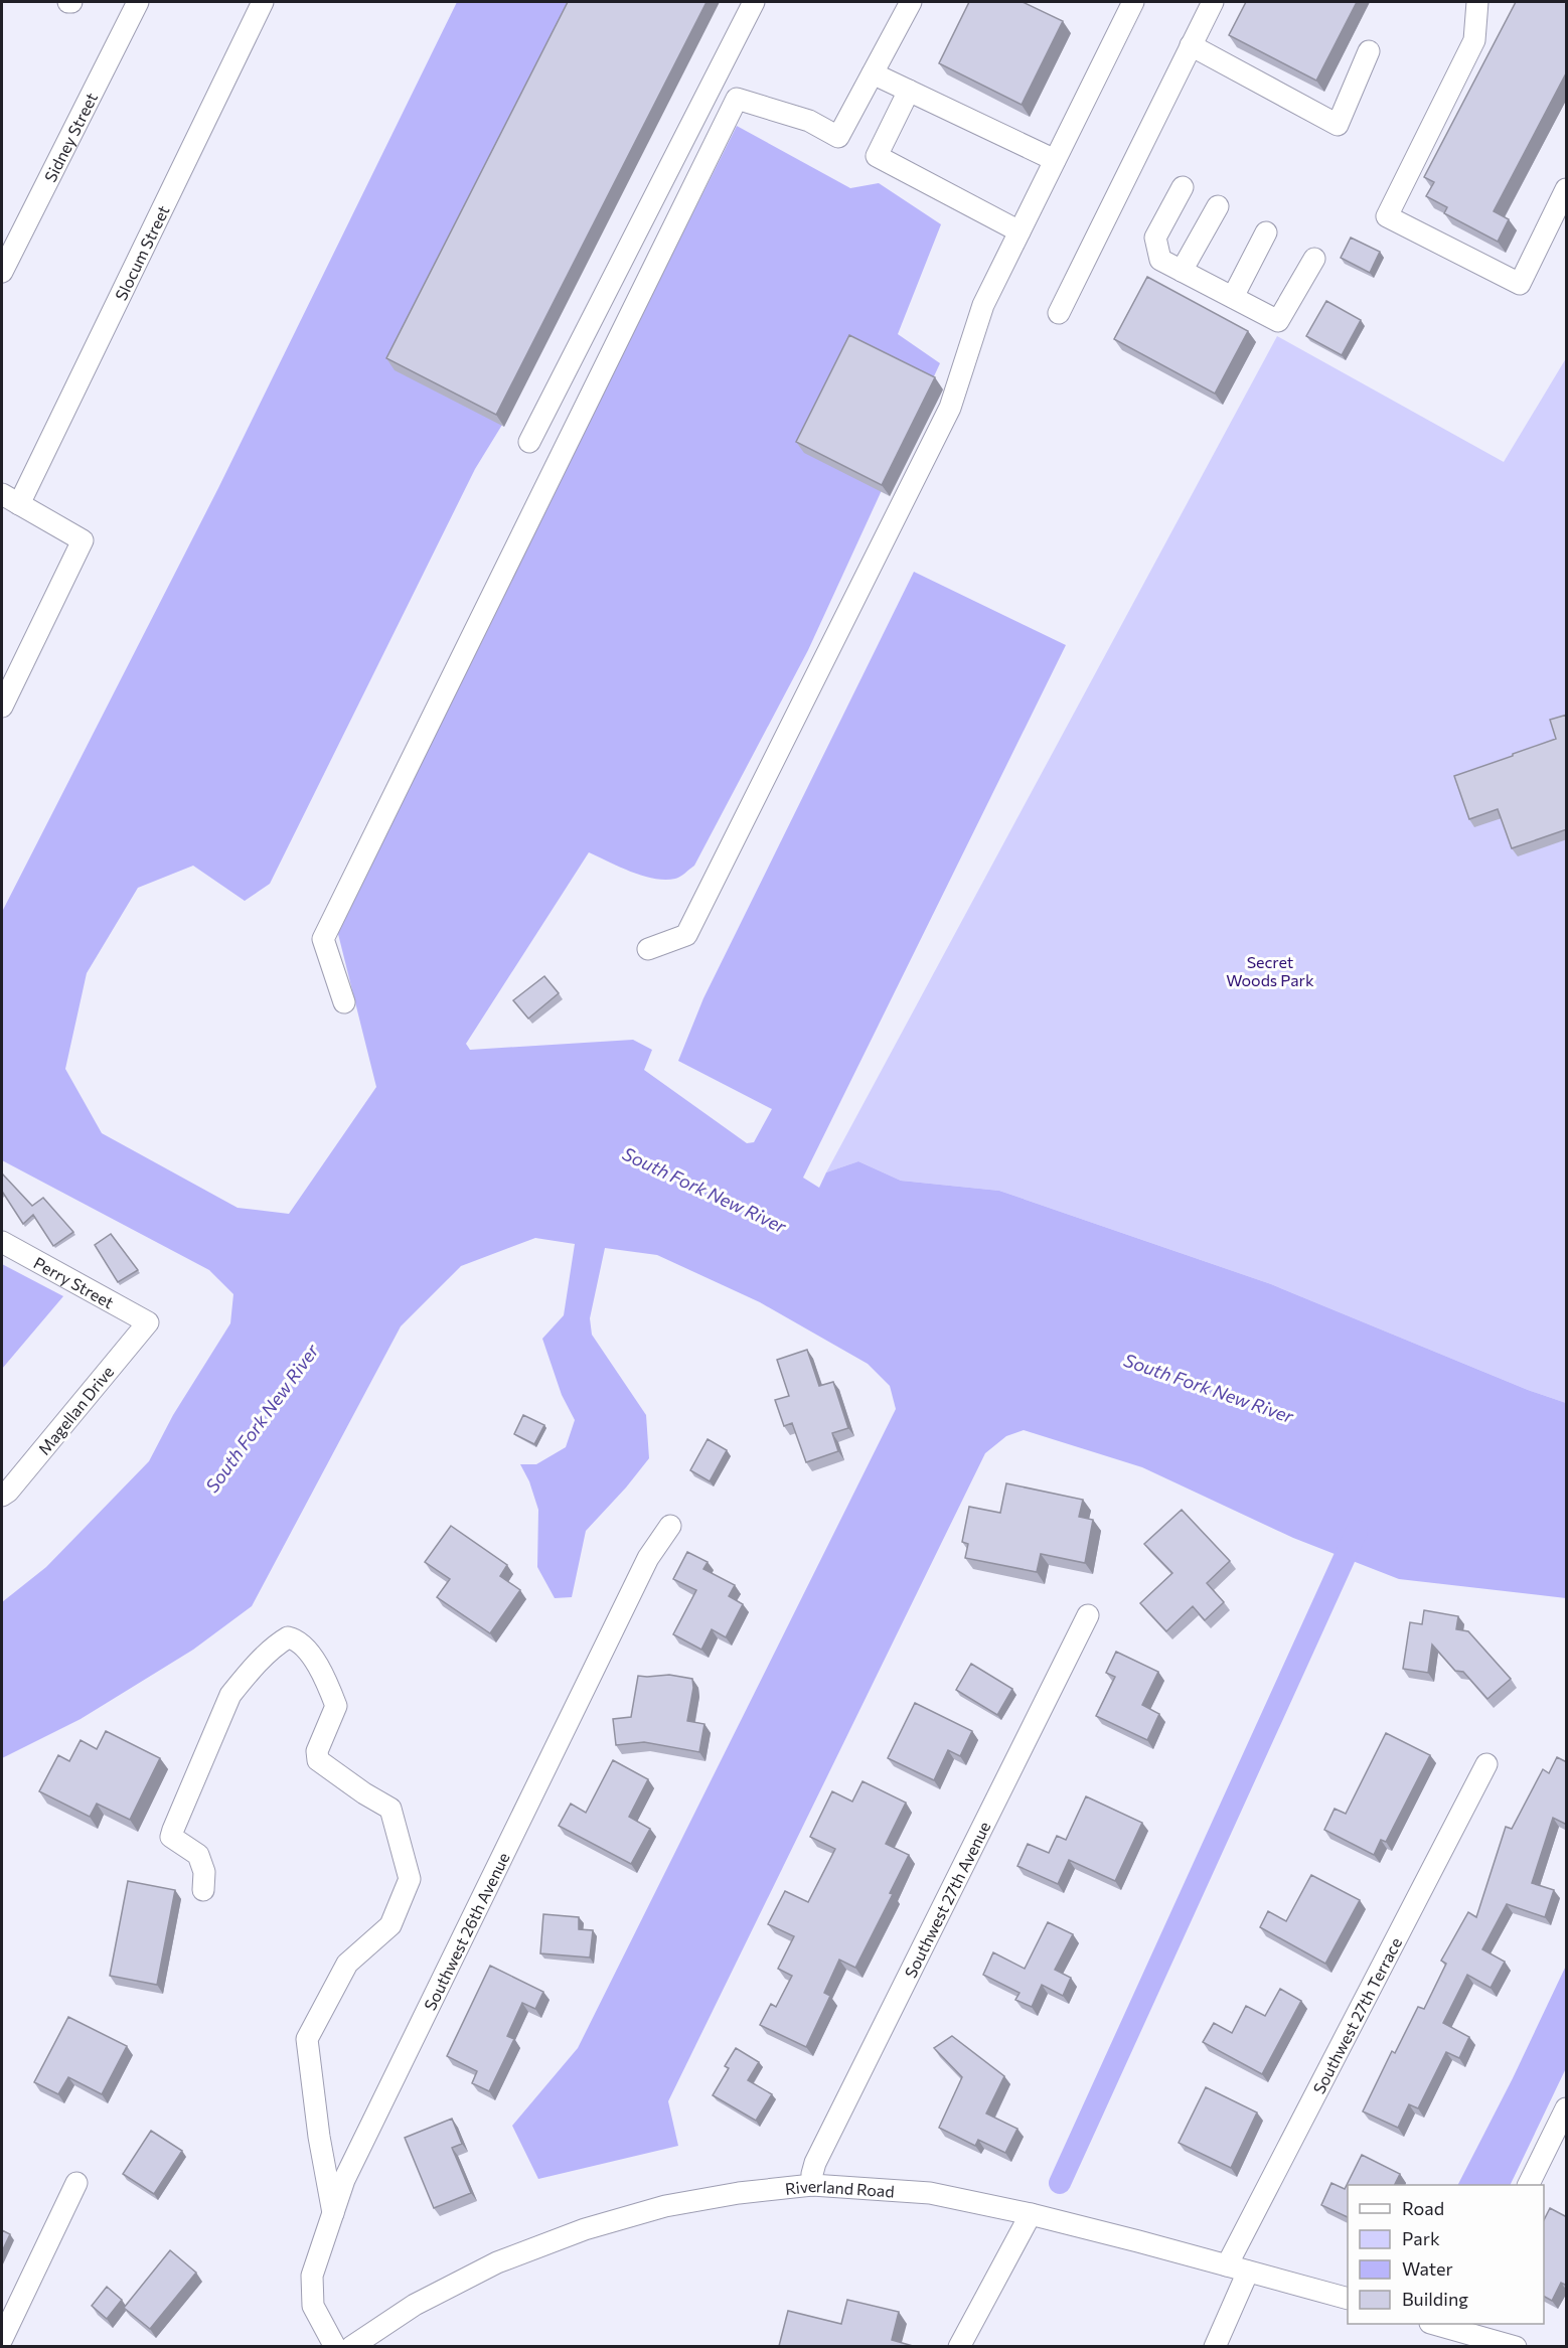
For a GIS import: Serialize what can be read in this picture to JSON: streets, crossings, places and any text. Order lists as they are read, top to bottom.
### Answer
{
  "streets": {
    "street": [
      "Sidney Street",
      "Slocum Street",
      "Perry Street",
      "Magellan Drive",
      "Southwest 27th Avenue",
      "Southwest 26th Avenue",
      "Southwest 27th Terrace",
      "Riverland Road"
    ]
  },
  "crossings": [
    ["Perry Street", "Magellan Drive"],
    ["Southwest 27th Avenue", "Riverland Road"],
    ["Southwest 27th Terrace", "Riverland Road"]
  ],
  "water": ["South Fork New River"],
  "parks": ["Secret Woods Park"],
  "legend": [
    "Road",
    "Park",
    "Water",
    "Building"
  ]
}
